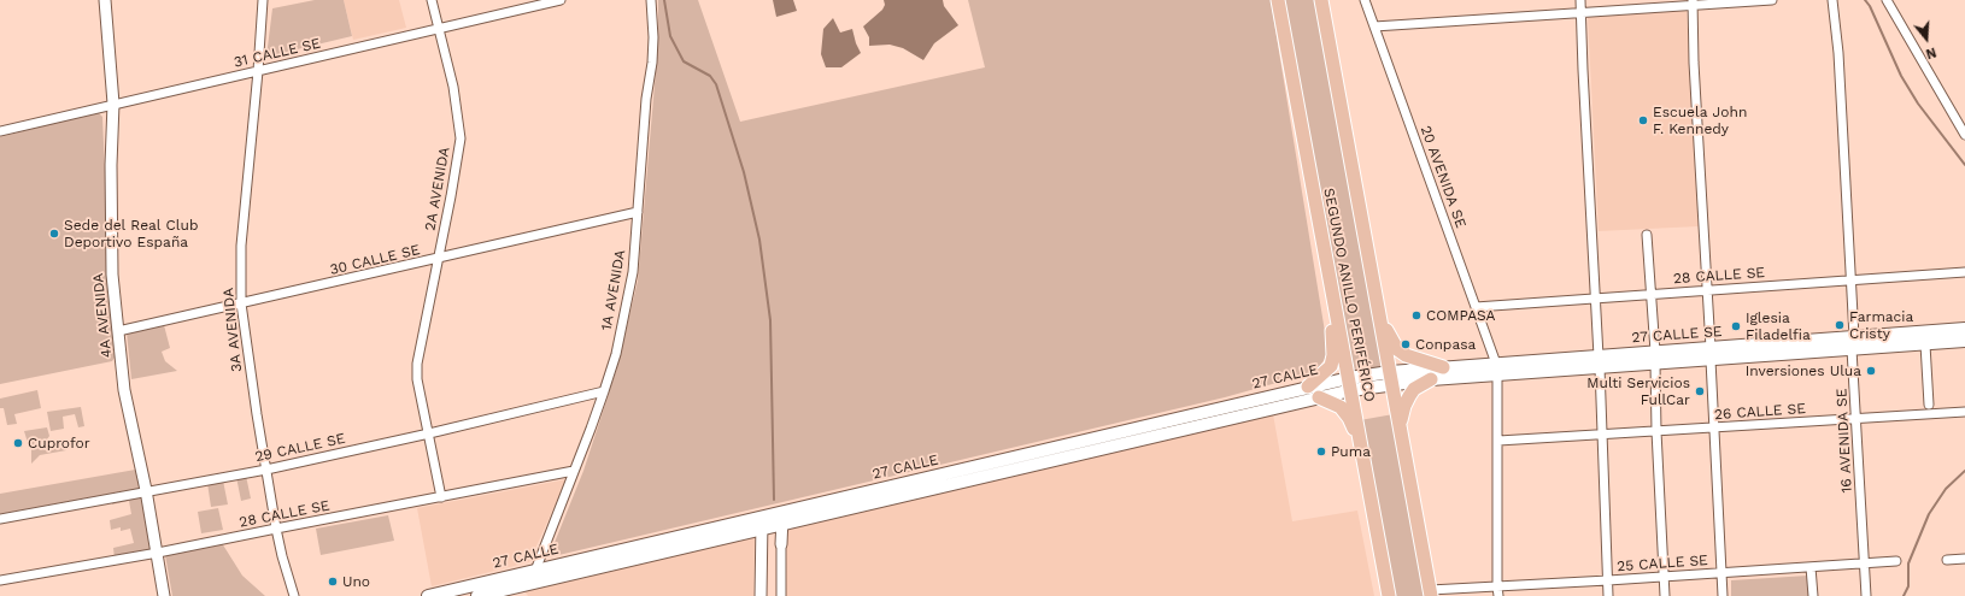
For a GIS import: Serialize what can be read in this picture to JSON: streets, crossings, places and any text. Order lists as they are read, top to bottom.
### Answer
{
  "streets": {
    "main road": ["SEGUNDO ANILLO PERIFÉRICO", "27 CALLE SE", "27 CALLE"],
    "street": [
      "31 CALLE SE",
      "20 AVENIDA SE",
      "2A AVENIDA",
      "30 CALLE SE",
      "28 CALLE SE",
      "1A AVENIDA",
      "4A AVENIDA",
      "3A AVENIDA",
      "26 CALLE SE",
      "16 AVENIDA SE",
      "29 CALLE SE",
      "25 CALLE SE"
    ]
  },
  "crossings": [
    ["31 CALLE SE", "2A AVENIDA"],
    ["31 CALLE SE", "4A AVENIDA"],
    ["31 CALLE SE", "3A AVENIDA"],
    ["20 AVENIDA SE", "28 CALLE SE"],
    ["20 AVENIDA SE", "27 CALLE SE"],
    ["20 AVENIDA SE", "26 CALLE SE"],
    ["20 AVENIDA SE", "25 CALLE SE"],
    ["2A AVENIDA", "30 CALLE SE"],
    ["2A AVENIDA", "28 CALLE SE"],
    ["2A AVENIDA", "29 CALLE SE"],
    ["30 CALLE SE", "1A AVENIDA"],
    ["30 CALLE SE", "4A AVENIDA"],
    ["30 CALLE SE", "3A AVENIDA"],
    ["28 CALLE SE", "1A AVENIDA"],
    ["28 CALLE SE", "4A AVENIDA"],
    ["28 CALLE SE", "3A AVENIDA"],
    ["28 CALLE SE", "16 AVENIDA SE"],
    ["1A AVENIDA", "27 CALLE"],
    ["1A AVENIDA", "29 CALLE SE"],
    ["SEGUNDO ANILLO PERIFÉRICO", "27 CALLE SE"],
    ["SEGUNDO ANILLO PERIFÉRICO", "27 CALLE"],
    ["SEGUNDO ANILLO PERIFÉRICO", "25 CALLE SE"],
    ["4A AVENIDA", "29 CALLE SE"],
    ["3A AVENIDA", "29 CALLE SE"],
    ["27 CALLE SE", "27 CALLE"],
    ["27 CALLE SE", "16 AVENIDA SE"],
    ["26 CALLE SE", "16 AVENIDA SE"],
    ["16 AVENIDA SE", "25 CALLE SE"]
  ],
  "places": [
    "Escuela John F. Kennedy",
    "Sede del Real Club Deportivo España",
    "COMPASA",
    "Farmacia Cristy",
    "Iglesia Filadelfia",
    "Conpasa",
    "Inversiones Ulua",
    "Multi Servicios FullCar",
    "Cuprofor",
    "Puma",
    "Uno"
  ],
  "north": "bottom"
}
